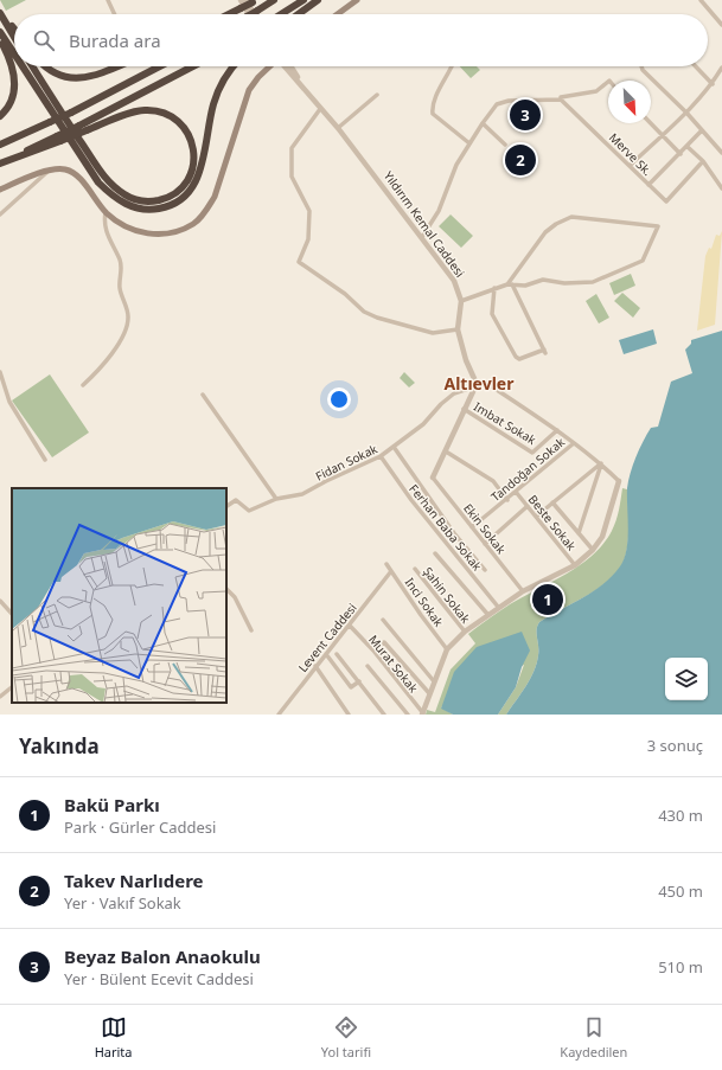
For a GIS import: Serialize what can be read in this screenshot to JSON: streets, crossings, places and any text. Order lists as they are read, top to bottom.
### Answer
{
  "streets": {
    "street": [
      "Merve Sk.",
      "Yıldırım Kemal Caddesi",
      "Imbat Sokak",
      "Fidan Sokak",
      "Tandoğan Sokak",
      "Beste Sokak",
      "Ferhan Baba Sokak",
      "Ekin Sokak",
      "Şahin Sokak",
      "Inci Sokak",
      "Levent Caddesi",
      "Murat Sokak"
    ]
  },
  "crossings": [
    ["Yıldırım Kemal Caddesi", "Fidan Sokak"],
    ["Fidan Sokak", "Ferhan Baba Sokak"],
    ["Tandoğan Sokak", "Beste Sokak"],
    ["Tandoğan Sokak", "Ekin Sokak"],
    ["Inci Sokak", "Levent Caddesi"],
    ["Levent Caddesi", "Murat Sokak"]
  ],
  "districts": ["Altıevler"],
  "north": "bottom right",
  "page": {
    "search": "Burada ara",
    "pins": ["3", "2", "1"],
    "heading": ["Yakında", "3 sonuç"],
    "list": [
      {
        "mark": "1",
        "name": "Bakü Parkı",
        "note": "Park · Gürler Caddesi",
        "value": "430 m"
      },
      {
        "mark": "2",
        "name": "Takev Narlıdere",
        "note": "Yer · Vakıf Sokak",
        "value": "450 m"
      },
      {
        "mark": "3",
        "name": "Beyaz Balon Anaokulu",
        "note": "Yer · Bülent Ecevit Caddesi",
        "value": "510 m"
      }
    ],
    "nav": ["Harita", "Yol tarifi", "Kaydedilen"]
  }
}
